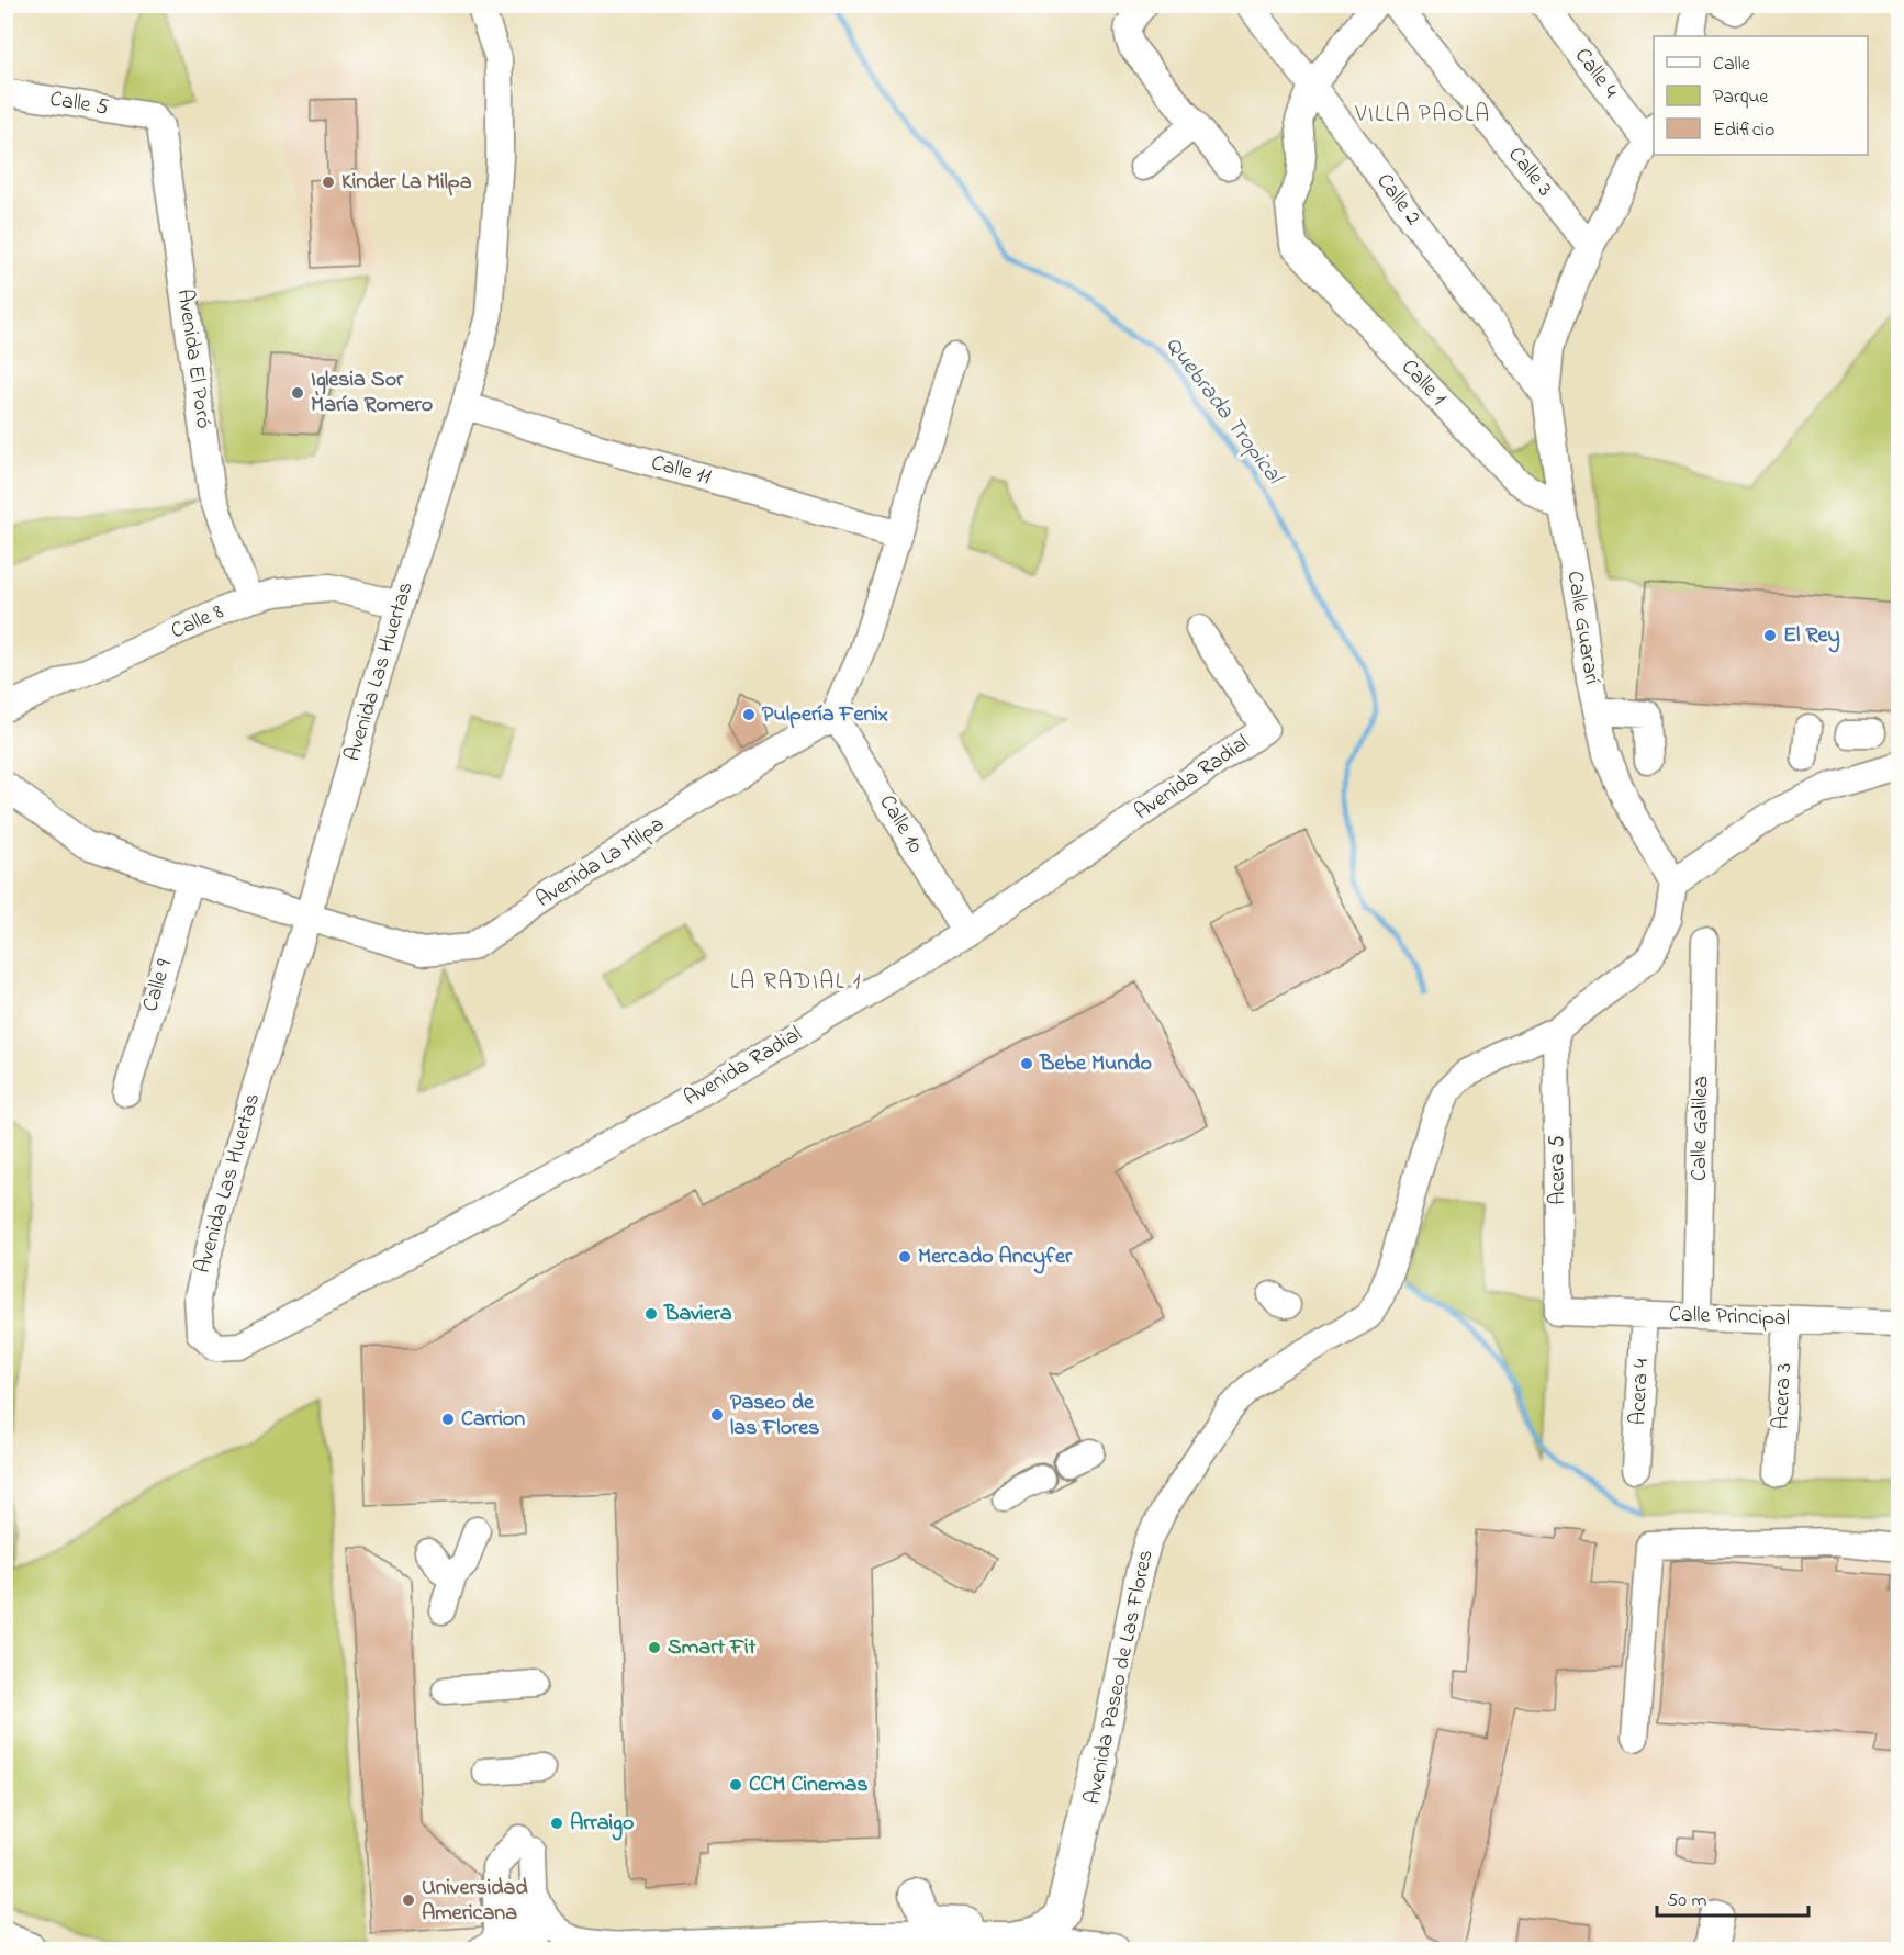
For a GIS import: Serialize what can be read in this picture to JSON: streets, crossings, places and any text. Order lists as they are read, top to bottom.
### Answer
{
  "streets": {
    "street": [
      "Calle 4",
      "Calle 5",
      "Calle 3",
      "Calle 2",
      "Avenida El Poró",
      "Calle 1",
      "Calle 11",
      "Calle 8",
      "Calle Guararí",
      "Avenida Las Huertas",
      "Avenida Radial",
      "Calle 10",
      "Avenida La Milpa",
      "Calle 9",
      "Calle Galilea",
      "Acera 5",
      "Calle Principal",
      "Acera 4",
      "Acera 3",
      "Avenida Paseo de Las Flores"
    ]
  },
  "crossings": [
    ["Calle 4", "Calle Guararí"],
    ["Calle 5", "Avenida El Poró"],
    ["Calle 3", "Calle Guararí"],
    ["Calle 2", "Calle 1"],
    ["Calle 2", "Calle Guararí"],
    ["Avenida El Poró", "Calle 8"],
    ["Calle 1", "Calle Guararí"],
    ["Calle 11", "Avenida Las Huertas"],
    ["Calle 8", "Avenida Las Huertas"],
    ["Calle Guararí", "Avenida Paseo de Las Flores"],
    ["Avenida Las Huertas", "Avenida Radial"],
    ["Avenida Las Huertas", "Avenida La Milpa"],
    ["Avenida Radial", "Calle 10"],
    ["Calle 10", "Avenida La Milpa"],
    ["Avenida La Milpa", "Calle 9"],
    ["Calle Galilea", "Calle Principal"],
    ["Acera 5", "Calle Principal"],
    ["Acera 5", "Avenida Paseo de Las Flores"],
    ["Calle Principal", "Acera 4"],
    ["Calle Principal", "Acera 3"]
  ],
  "districts": ["VILLA PAOLA", "LA RADIAL 1"],
  "water": ["Quebrada Tropical"],
  "places": [
    "Kinder La Milpa",
    "Iglesia Sor María Romero",
    "El Rey",
    "Pulpería Fenix",
    "Bebe Mundo",
    "Mercado Ancyfer",
    "Baviera",
    "Paseo de las Flores",
    "Carrion",
    "Smart Fit",
    "CCM Cinemas",
    "Arraigo",
    "Universidad Americana"
  ],
  "legend": ["Calle", "Parque", "Edificio"],
  "scale_bar": "50 m"
}
